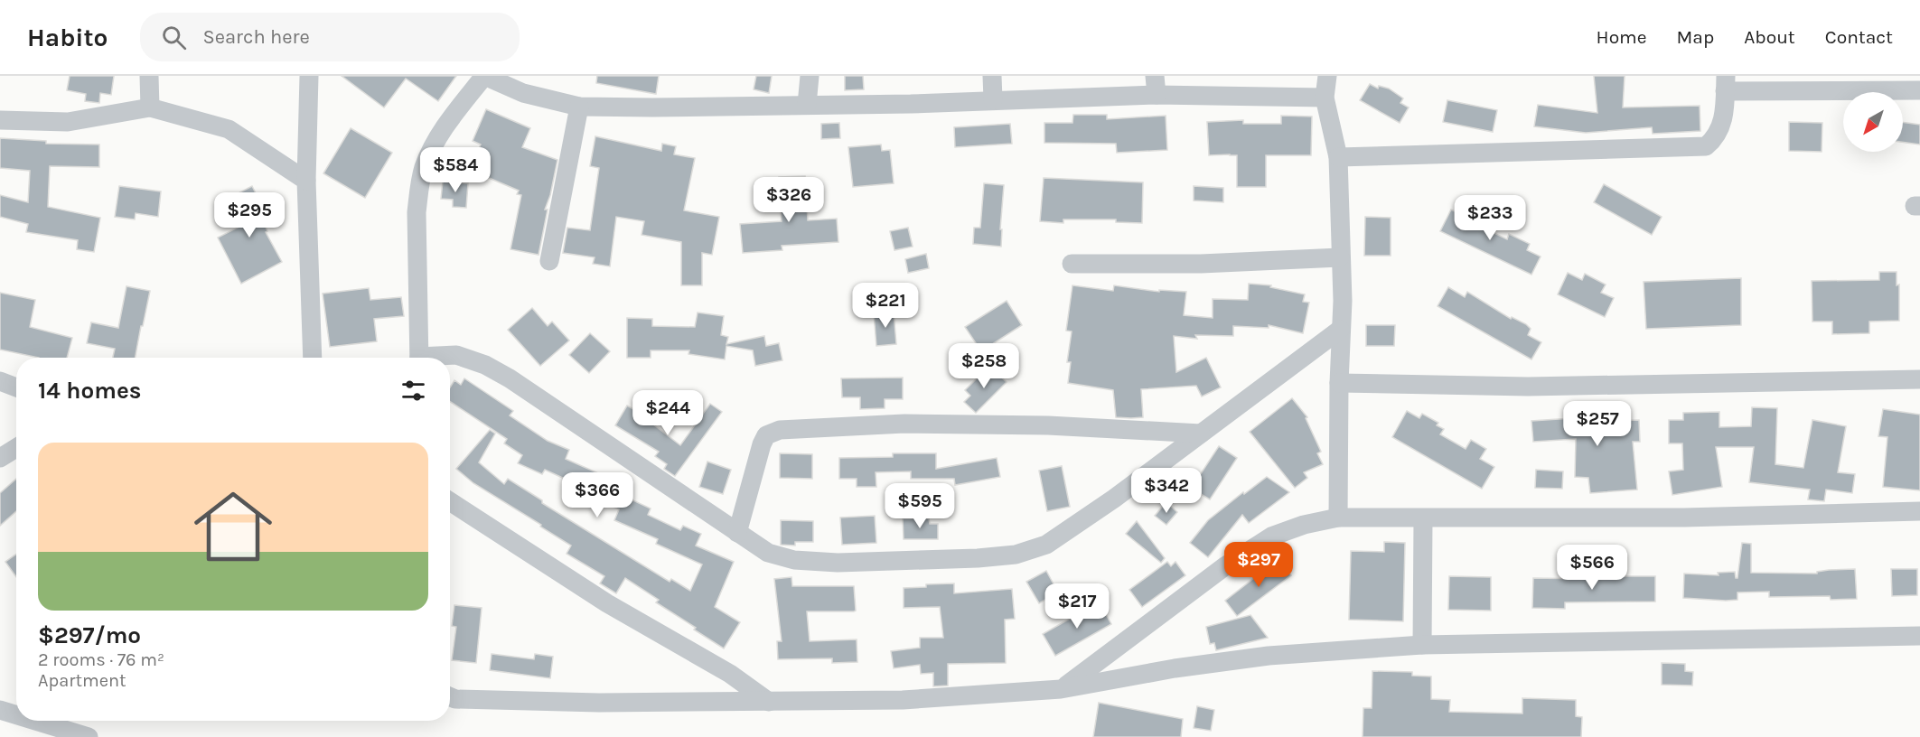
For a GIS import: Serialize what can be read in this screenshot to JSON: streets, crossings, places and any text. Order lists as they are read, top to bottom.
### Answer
{
  "north": "bottom left",
  "page": {
    "header": "Habito",
    "search": "Search here",
    "nav": [
      "Home",
      "Map",
      "About",
      "Contact"
    ],
    "price": [
      "$584",
      "$326",
      "$295",
      "$233",
      "$221",
      "$258",
      "$244",
      "$257",
      "$342",
      "$366",
      "$595",
      "$297",
      "$566",
      "$217"
    ],
    "heading": "14 homes",
    "list": [
      {
        "name": "$297/mo",
        "note": "2 rooms · 76 m² · Apartment"
      }
    ]
  }
}
